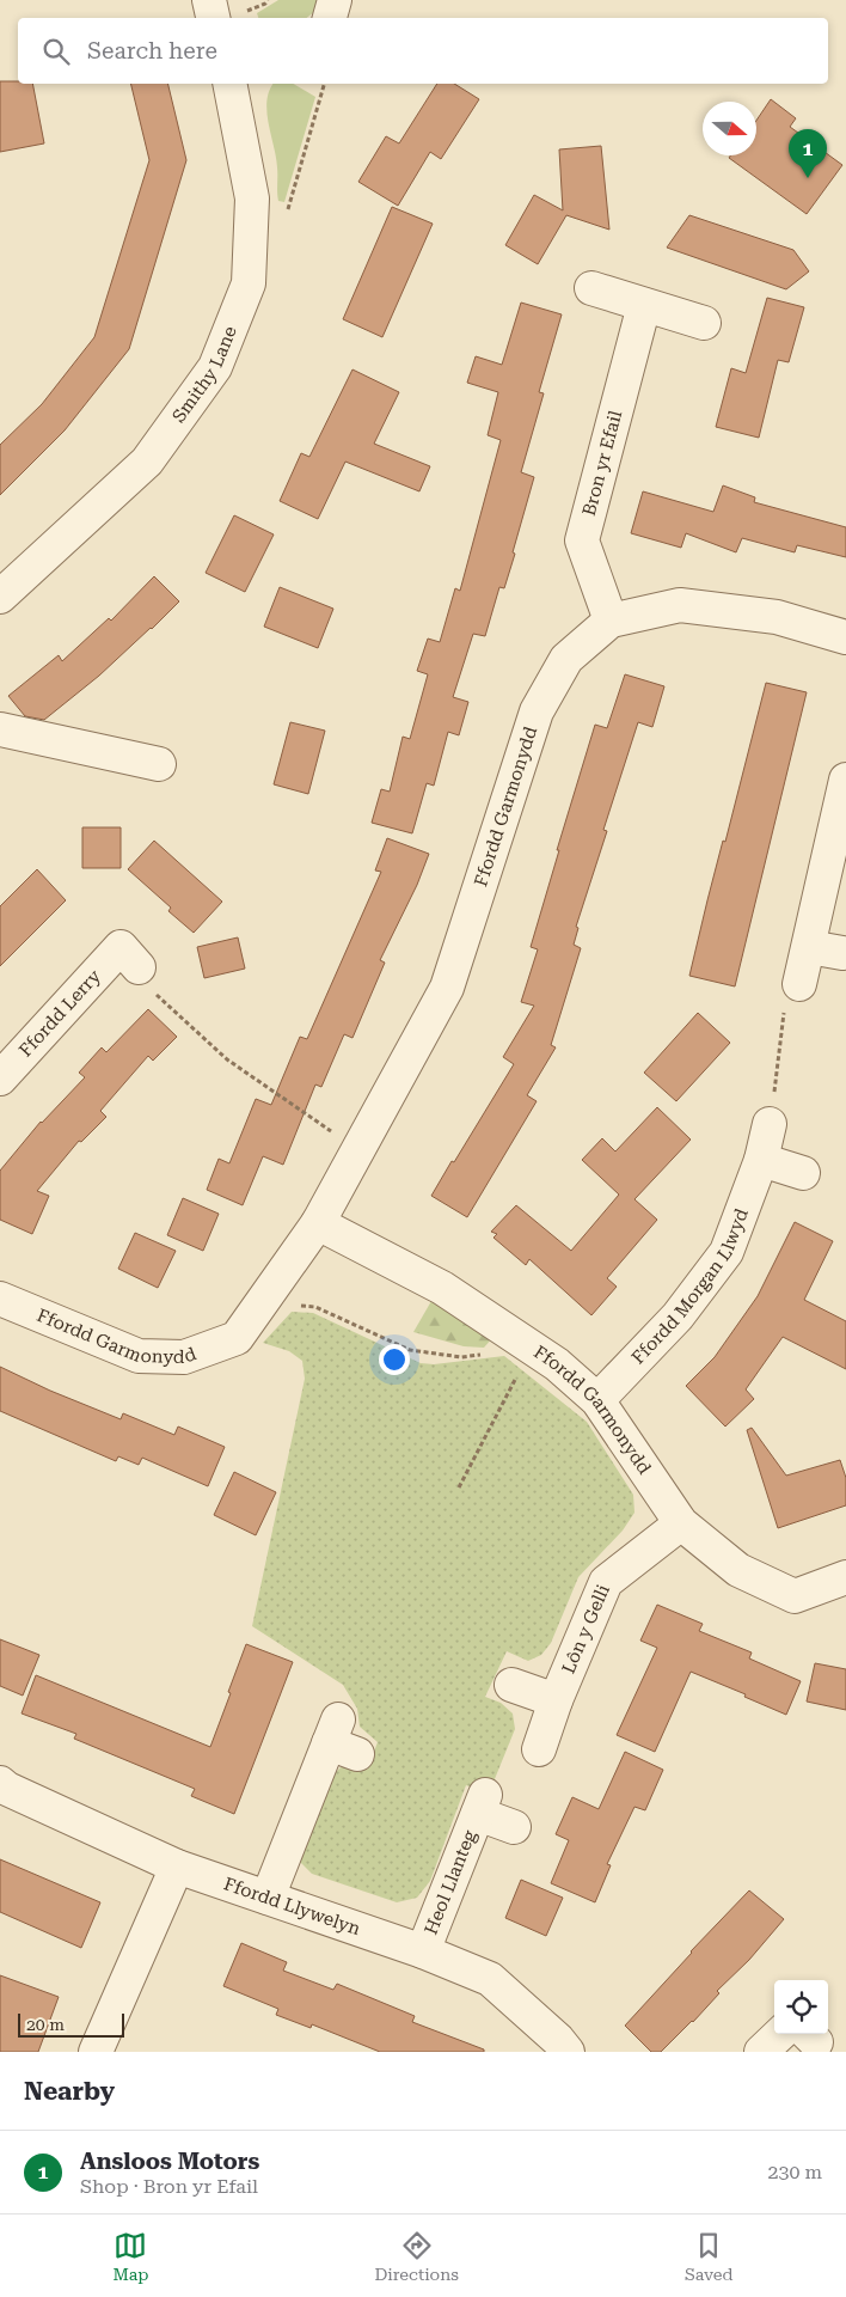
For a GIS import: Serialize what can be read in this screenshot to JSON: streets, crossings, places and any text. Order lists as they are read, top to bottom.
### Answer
{
  "streets": {
    "street": [
      "Smithy Lane",
      "Bron yr Efail",
      "Ffordd Garmonydd",
      "Ffordd Lerry",
      "Ffordd Morgan Llwyd",
      "Lôn y Gelli",
      "Heol Llanteg",
      "Ffordd Llywelyn"
    ]
  },
  "crossings": [
    ["Bron yr Efail", "Ffordd Garmonydd"],
    ["Ffordd Garmonydd", "Ffordd Morgan Llwyd"],
    ["Ffordd Garmonydd", "Lôn y Gelli"],
    ["Heol Llanteg", "Ffordd Llywelyn"]
  ],
  "scale_bar": "20 m",
  "north": "right",
  "page": {
    "search": "Search here",
    "pins": "1",
    "scale": "20 m",
    "heading": "Nearby",
    "list": [
      {
        "mark": "1",
        "name": "Ansloos Motors",
        "note": "Shop · Bron yr Efail",
        "value": "230 m"
      }
    ],
    "nav": ["Map", "Directions", "Saved"]
  }
}
